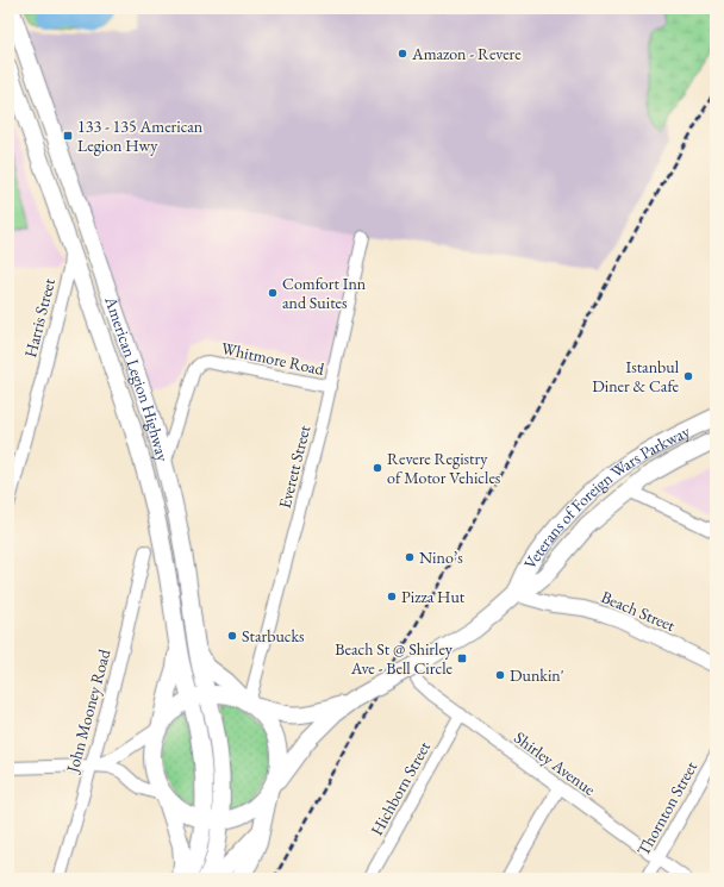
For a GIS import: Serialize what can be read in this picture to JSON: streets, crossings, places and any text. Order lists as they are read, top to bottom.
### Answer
{
  "streets": {
    "highway": ["American Legion Highway", "Veterans of Foreign Wars Parkway"],
    "main road": ["Beach Street"],
    "street": [
      "Harris Street",
      "Whitmore Road",
      "Everett Street",
      "John Mooney Road",
      "Shirley Avenue",
      "Hichborn Street",
      "Thornton Street"
    ]
  },
  "crossings": [
    ["Harris Street", "American Legion Highway"],
    ["Whitmore Road", "American Legion Highway"],
    ["Whitmore Road", "Everett Street"],
    ["American Legion Highway", "Veterans of Foreign Wars Parkway"],
    ["Everett Street", "Veterans of Foreign Wars Parkway"],
    ["Veterans of Foreign Wars Parkway", "Beach Street"],
    ["Veterans of Foreign Wars Parkway", "Shirley Avenue"],
    ["Shirley Avenue", "Hichborn Street"],
    ["Shirley Avenue", "Thornton Street"]
  ],
  "places": {
    "other": [
      "Amazon - Revere",
      "Comfort Inn and Suites",
      "Istanbul Diner & Cafe",
      "Revere Registry of Motor Vehicles",
      "Nino’s",
      "Pizza Hut",
      "Starbucks",
      "Dunkin'"
    ],
    "transit": ["133 - 135 American Legion Hwy", "Beach St @ Shirley Ave - Bell Circle"]
  }
}
